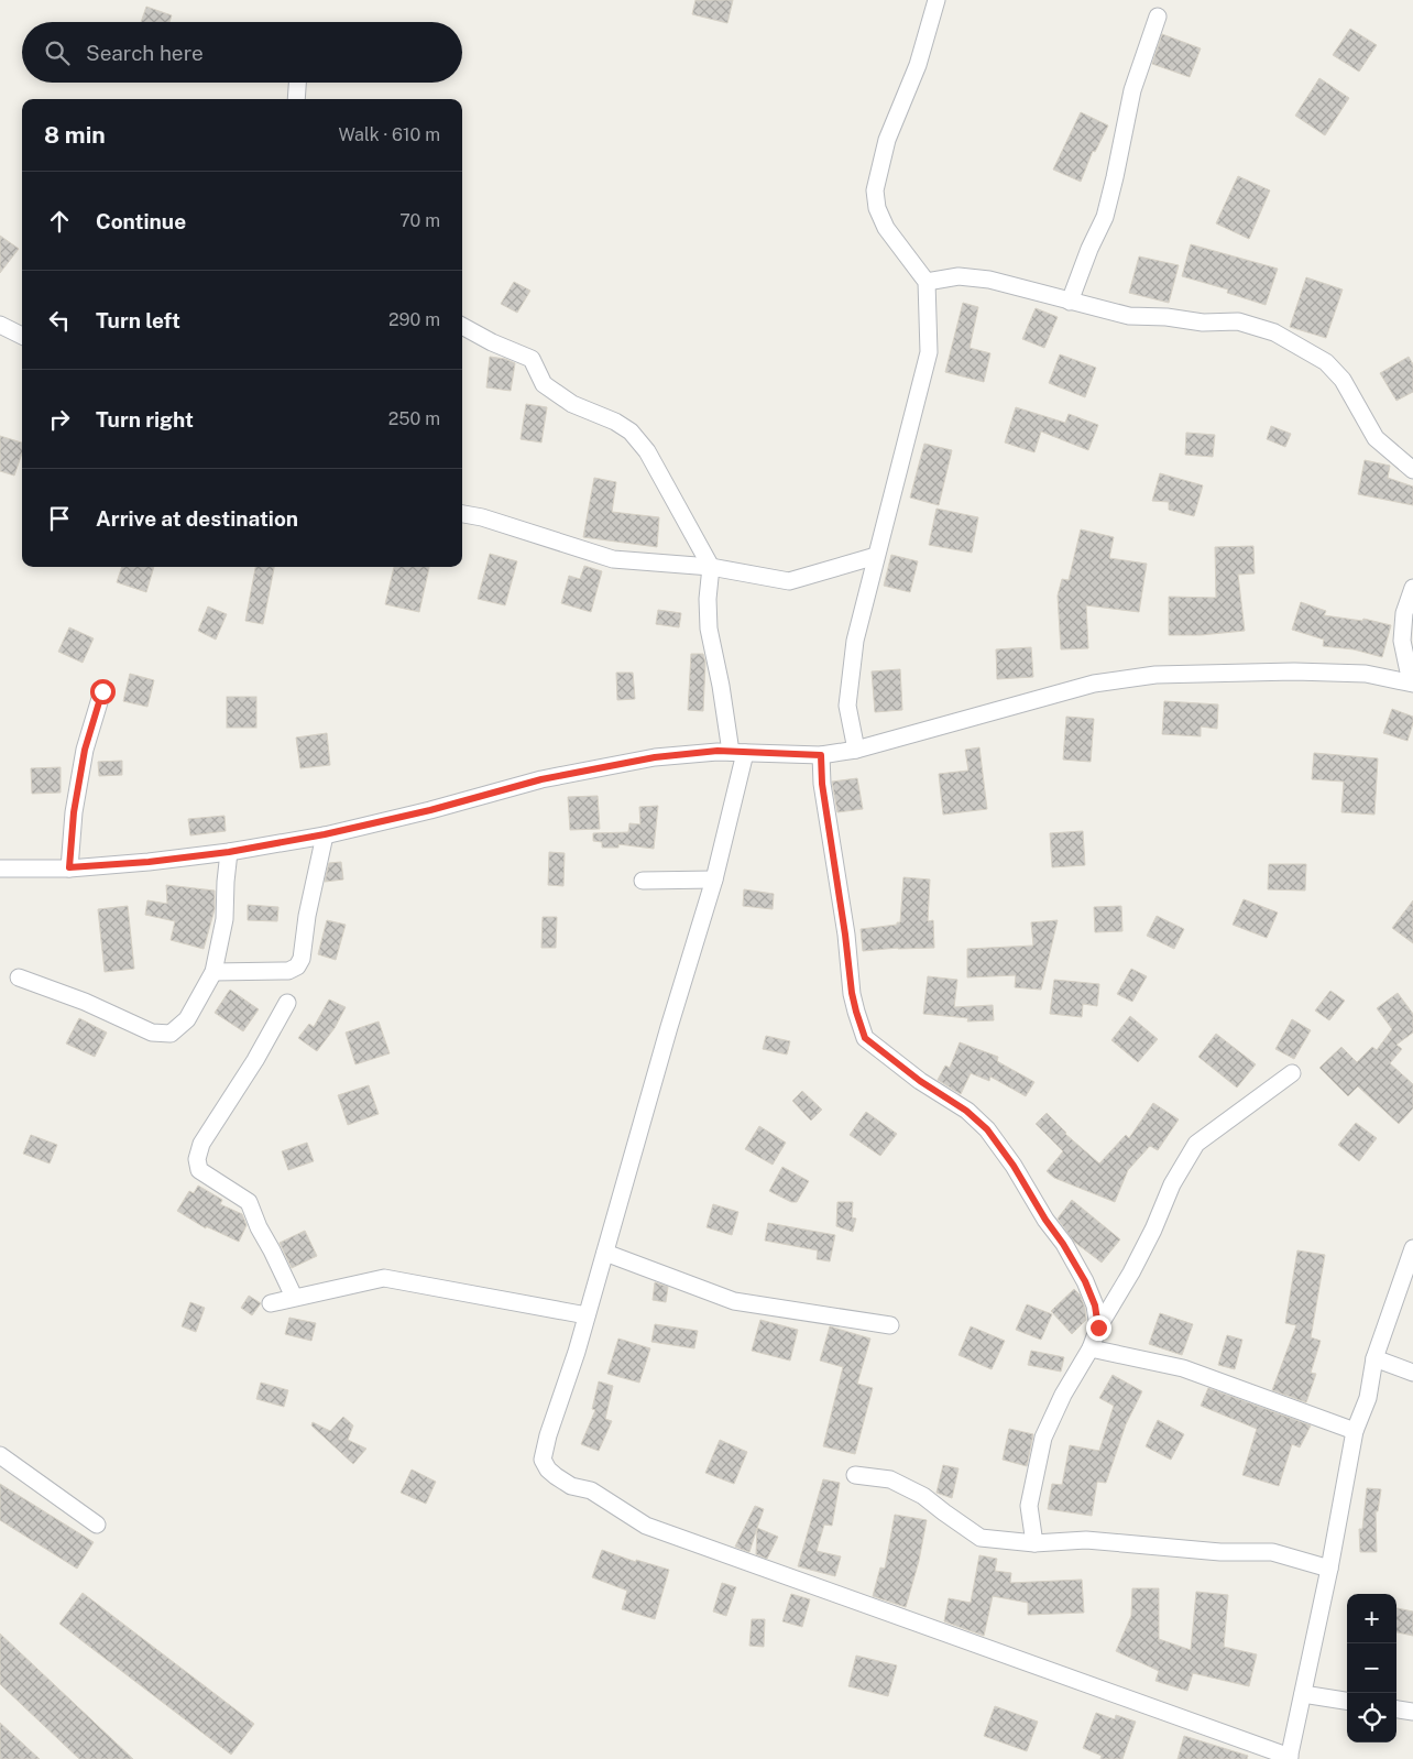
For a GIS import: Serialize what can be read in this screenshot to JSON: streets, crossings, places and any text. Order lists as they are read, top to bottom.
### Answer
{
  "page": {
    "search": "Search here",
    "heading": ["8 min", "Walk · 610 m"],
    "list": [
      ["Continue", "70 m"],
      ["Turn left", "290 m"],
      ["Turn right", "250 m"],
      "Arrive at destination"
    ],
    "map_buttons": ["+", "−"]
  }
}
